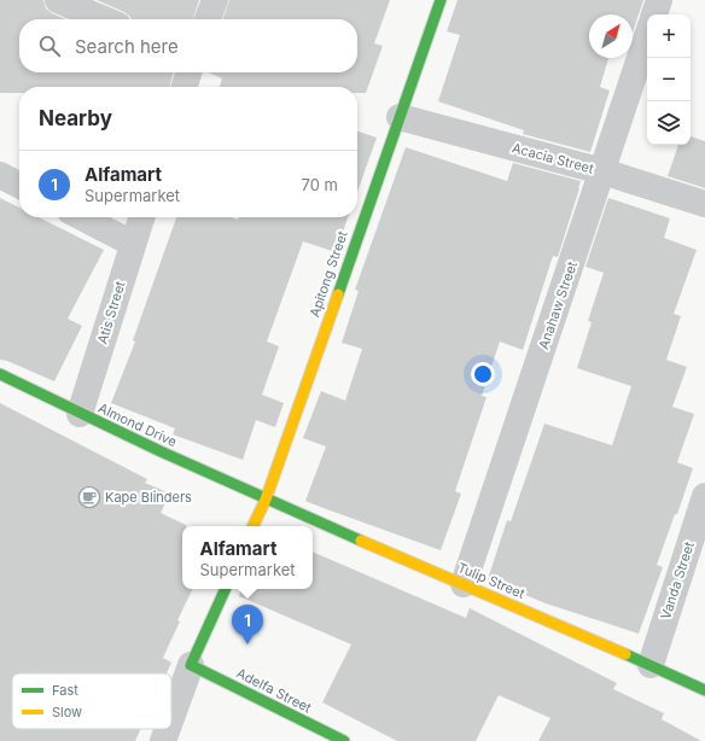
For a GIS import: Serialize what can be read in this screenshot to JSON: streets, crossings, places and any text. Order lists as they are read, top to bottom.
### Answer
{
  "streets": {
    "street": [
      "Acacia Street",
      "Apitong Street",
      "Anahaw Street",
      "Atis Street",
      "Almond Drive",
      "Tulip Street",
      "Vanda Street",
      "Adelfa Street"
    ]
  },
  "crossings": [
    ["Acacia Street", "Apitong Street"],
    ["Acacia Street", "Anahaw Street"],
    ["Apitong Street", "Almond Drive"],
    ["Apitong Street", "Tulip Street"],
    ["Anahaw Street", "Tulip Street"],
    ["Atis Street", "Almond Drive"],
    ["Almond Drive", "Tulip Street"],
    ["Tulip Street", "Vanda Street"]
  ],
  "places": {
    "cafe": ["Kape Blinders"]
  },
  "legend": ["Fast", "Slow"],
  "north": "top right",
  "page": {
    "map_buttons": ["+", "−"],
    "search": "Search here",
    "heading": "Nearby",
    "list": [
      {
        "mark": "1",
        "name": "Alfamart",
        "note": "Supermarket",
        "value": "70 m"
      }
    ],
    "popup": ["Alfamart", "Supermarket"],
    "pins": "1"
  }
}
